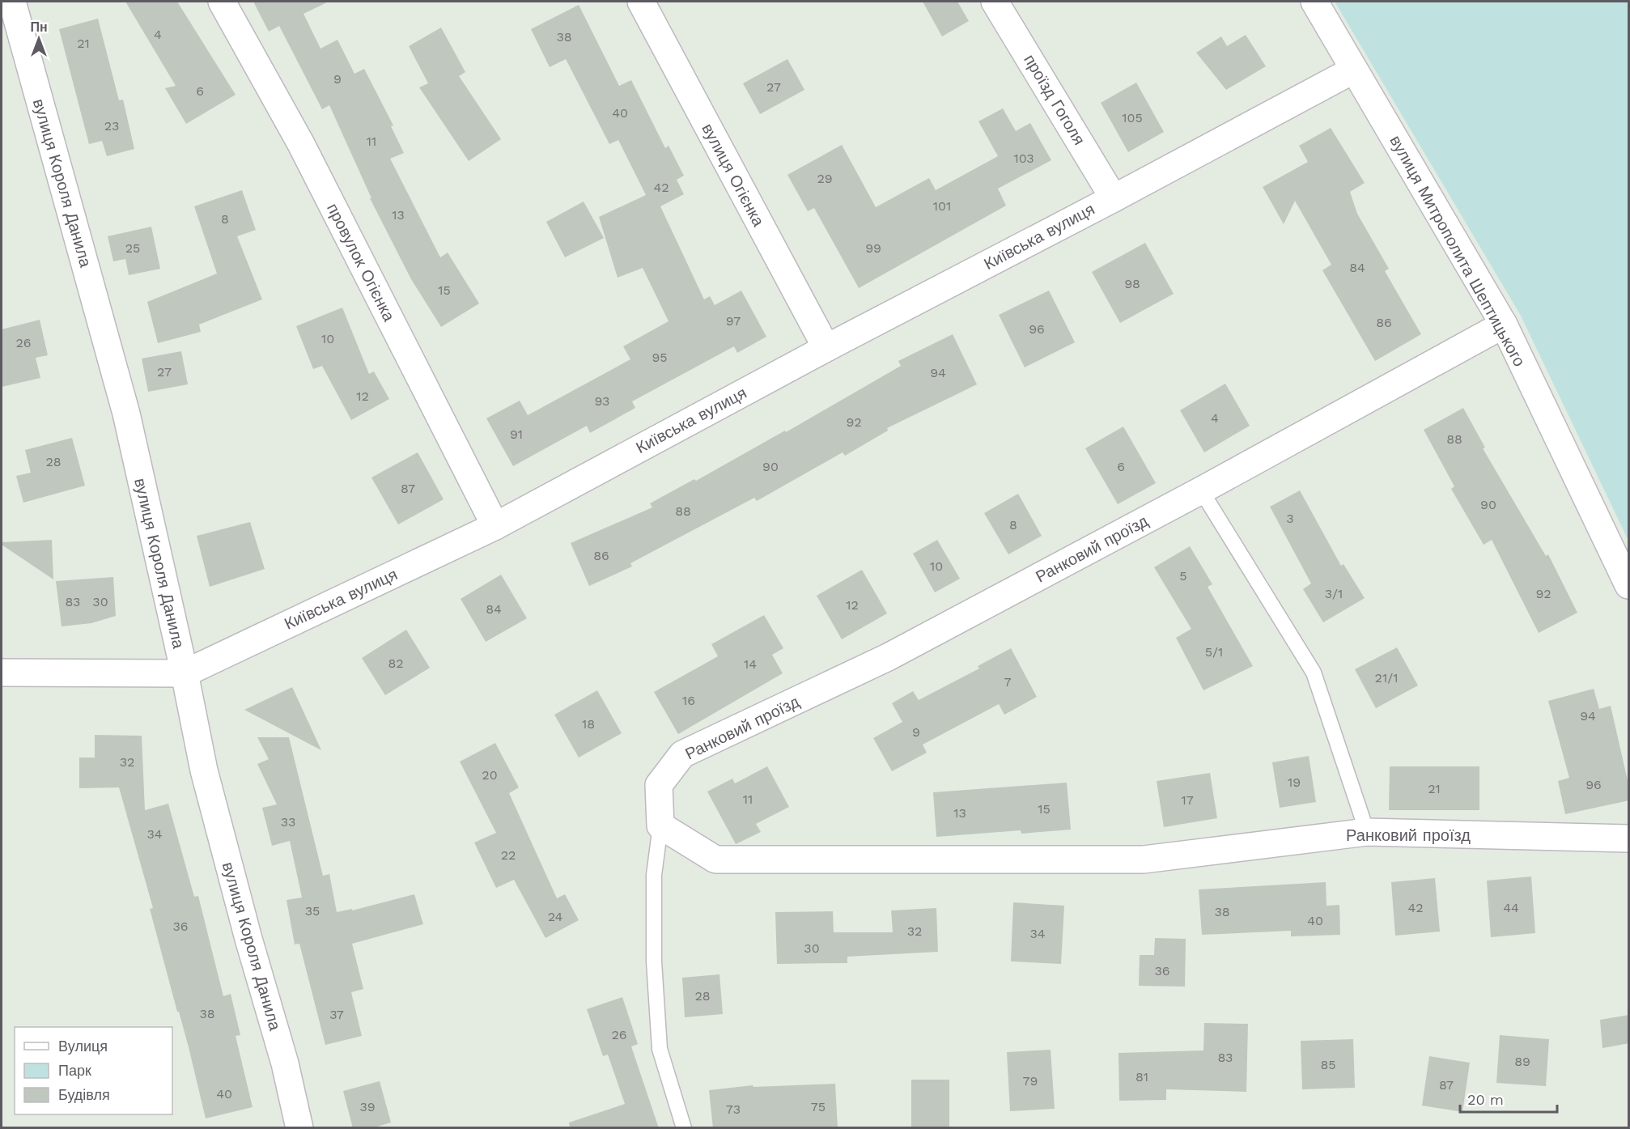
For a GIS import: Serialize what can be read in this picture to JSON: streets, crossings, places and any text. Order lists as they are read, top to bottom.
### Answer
{
  "streets": {
    "street": [
      "проїзд Гоголя",
      "вулиця Огієнка",
      "вулиця Короля Данила",
      "Київська вулиця",
      "вулиця Митрополита Шептицького",
      "провулок Огієнка",
      "Ранковий проїзд"
    ]
  },
  "crossings": [
    ["проїзд Гоголя", "Київська вулиця"],
    ["вулиця Огієнка", "Київська вулиця"],
    ["вулиця Короля Данила", "Київська вулиця"],
    ["Київська вулиця", "вулиця Митрополита Шептицького"],
    ["Київська вулиця", "провулок Огієнка"],
    ["вулиця Митрополита Шептицького", "Ранковий проїзд"]
  ],
  "house_numbers": [
    "4",
    "38",
    "21",
    "9",
    "27",
    "6",
    "40",
    "105",
    "23",
    "11",
    "103",
    "29",
    "42",
    "101",
    "13",
    "8",
    "25",
    "99",
    "84",
    "98",
    "15",
    "97",
    "86",
    "96",
    "10",
    "26",
    "95",
    "27",
    "94",
    "12",
    "93",
    "4",
    "92",
    "91",
    "88",
    "28",
    "90",
    "6",
    "87",
    "90",
    "88",
    "3",
    "8",
    "86",
    "10",
    "5",
    "3/1",
    "92",
    "83",
    "30",
    "12",
    "84",
    "5/1",
    "82",
    "14",
    "21/1",
    "7",
    "16",
    "94",
    "18",
    "9",
    "32",
    "20",
    "19",
    "96",
    "21",
    "11",
    "17",
    "15",
    "13",
    "33",
    "34",
    "22",
    "42",
    "44",
    "35",
    "38",
    "24",
    "40",
    "36",
    "32",
    "34",
    "30",
    "36",
    "28",
    "38",
    "37",
    "26",
    "83",
    "89",
    "85",
    "81",
    "79",
    "87",
    "40",
    "39",
    "75",
    "73"
  ],
  "legend": ["Вулиця", "Парк", "Будівля"],
  "scale_bar": "20 m",
  "north": "top"
}
